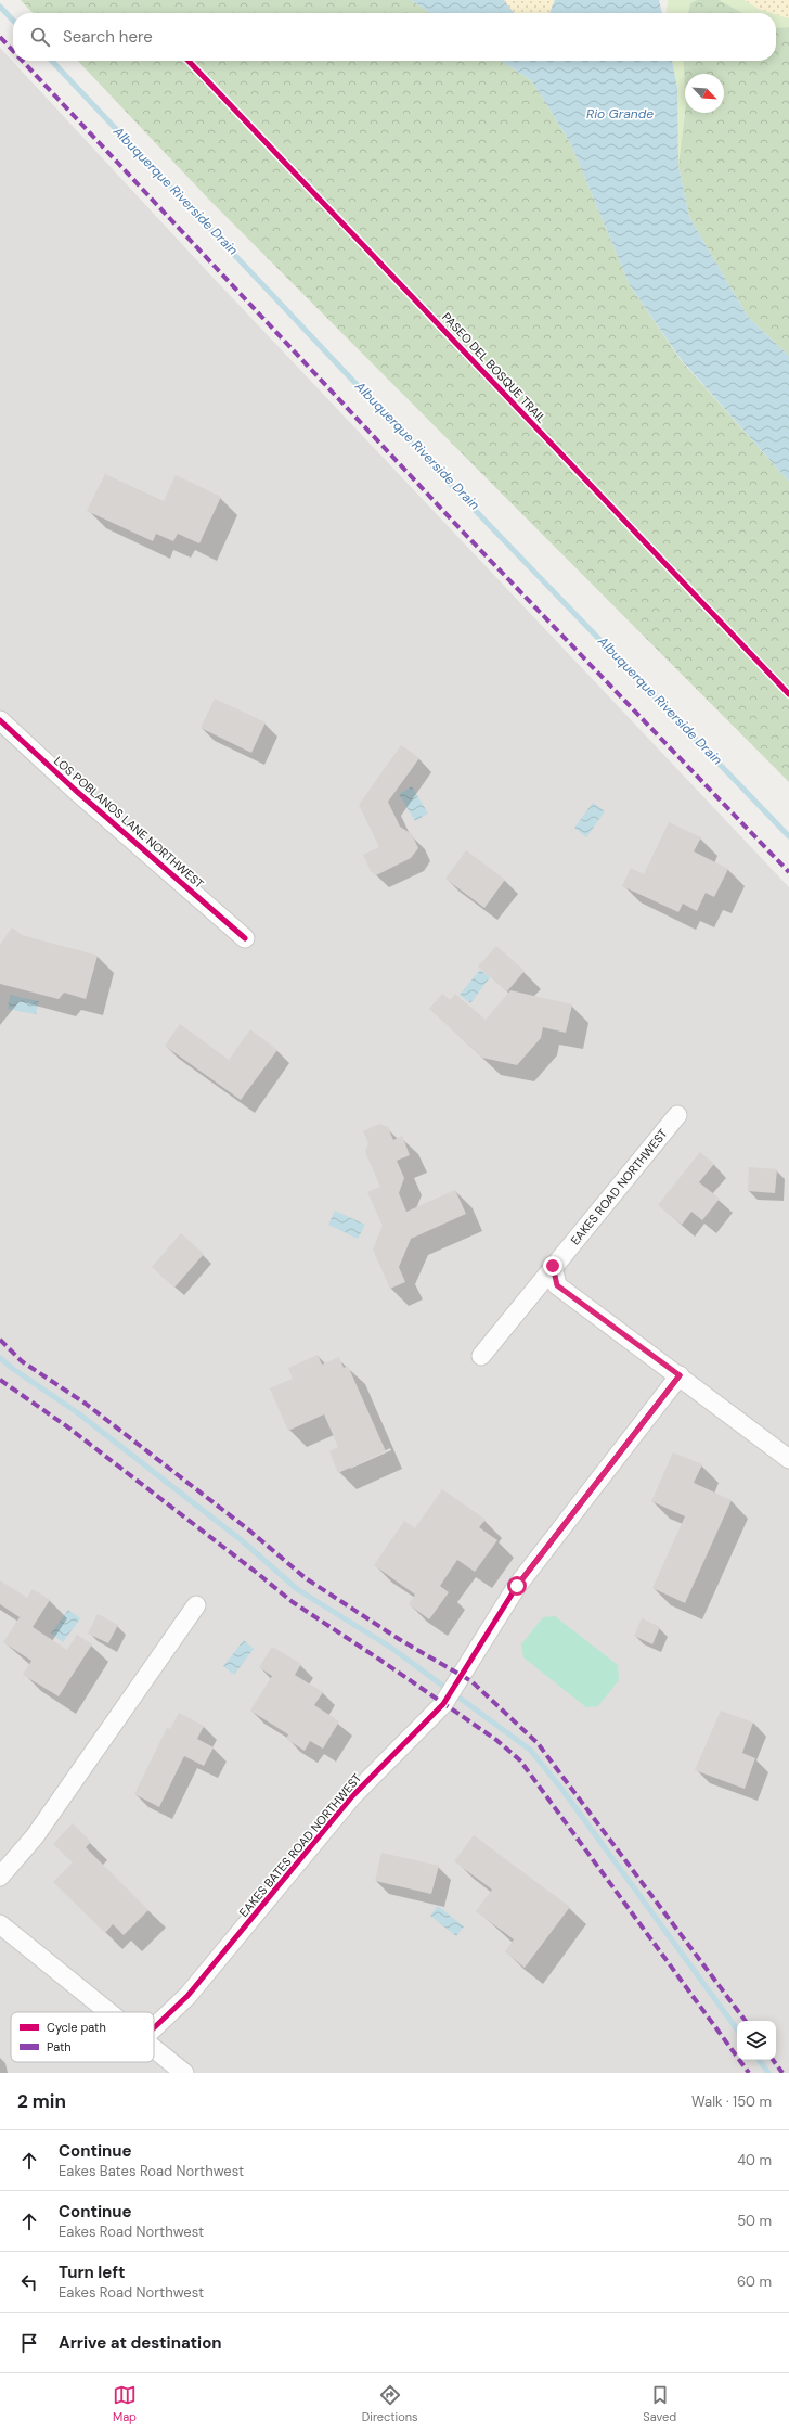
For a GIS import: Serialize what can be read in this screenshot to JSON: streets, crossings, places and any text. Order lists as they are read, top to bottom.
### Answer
{
  "streets": {
    "street": ["LOS POBLANOS LANE NORTHWEST", "EAKES ROAD NORTHWEST", "EAKES BATES ROAD NORTHWEST"],
    "cycle path": ["PASEO DEL BOSQUE TRAIL"]
  },
  "water": ["Rio Grande", "Albuquerque Riverside Drain"],
  "legend": ["Cycle path", "Path"],
  "north": "bottom right",
  "page": {
    "search": "Search here",
    "heading": ["2 min", "Walk · 150 m"],
    "list": [
      ["Continue", "Eakes Bates Road Northwest", "40 m"],
      ["Continue", "Eakes Road Northwest", "50 m"],
      ["Turn left", "Eakes Road Northwest", "60 m"],
      "Arrive at destination"
    ],
    "nav": ["Map", "Directions", "Saved"]
  }
}
